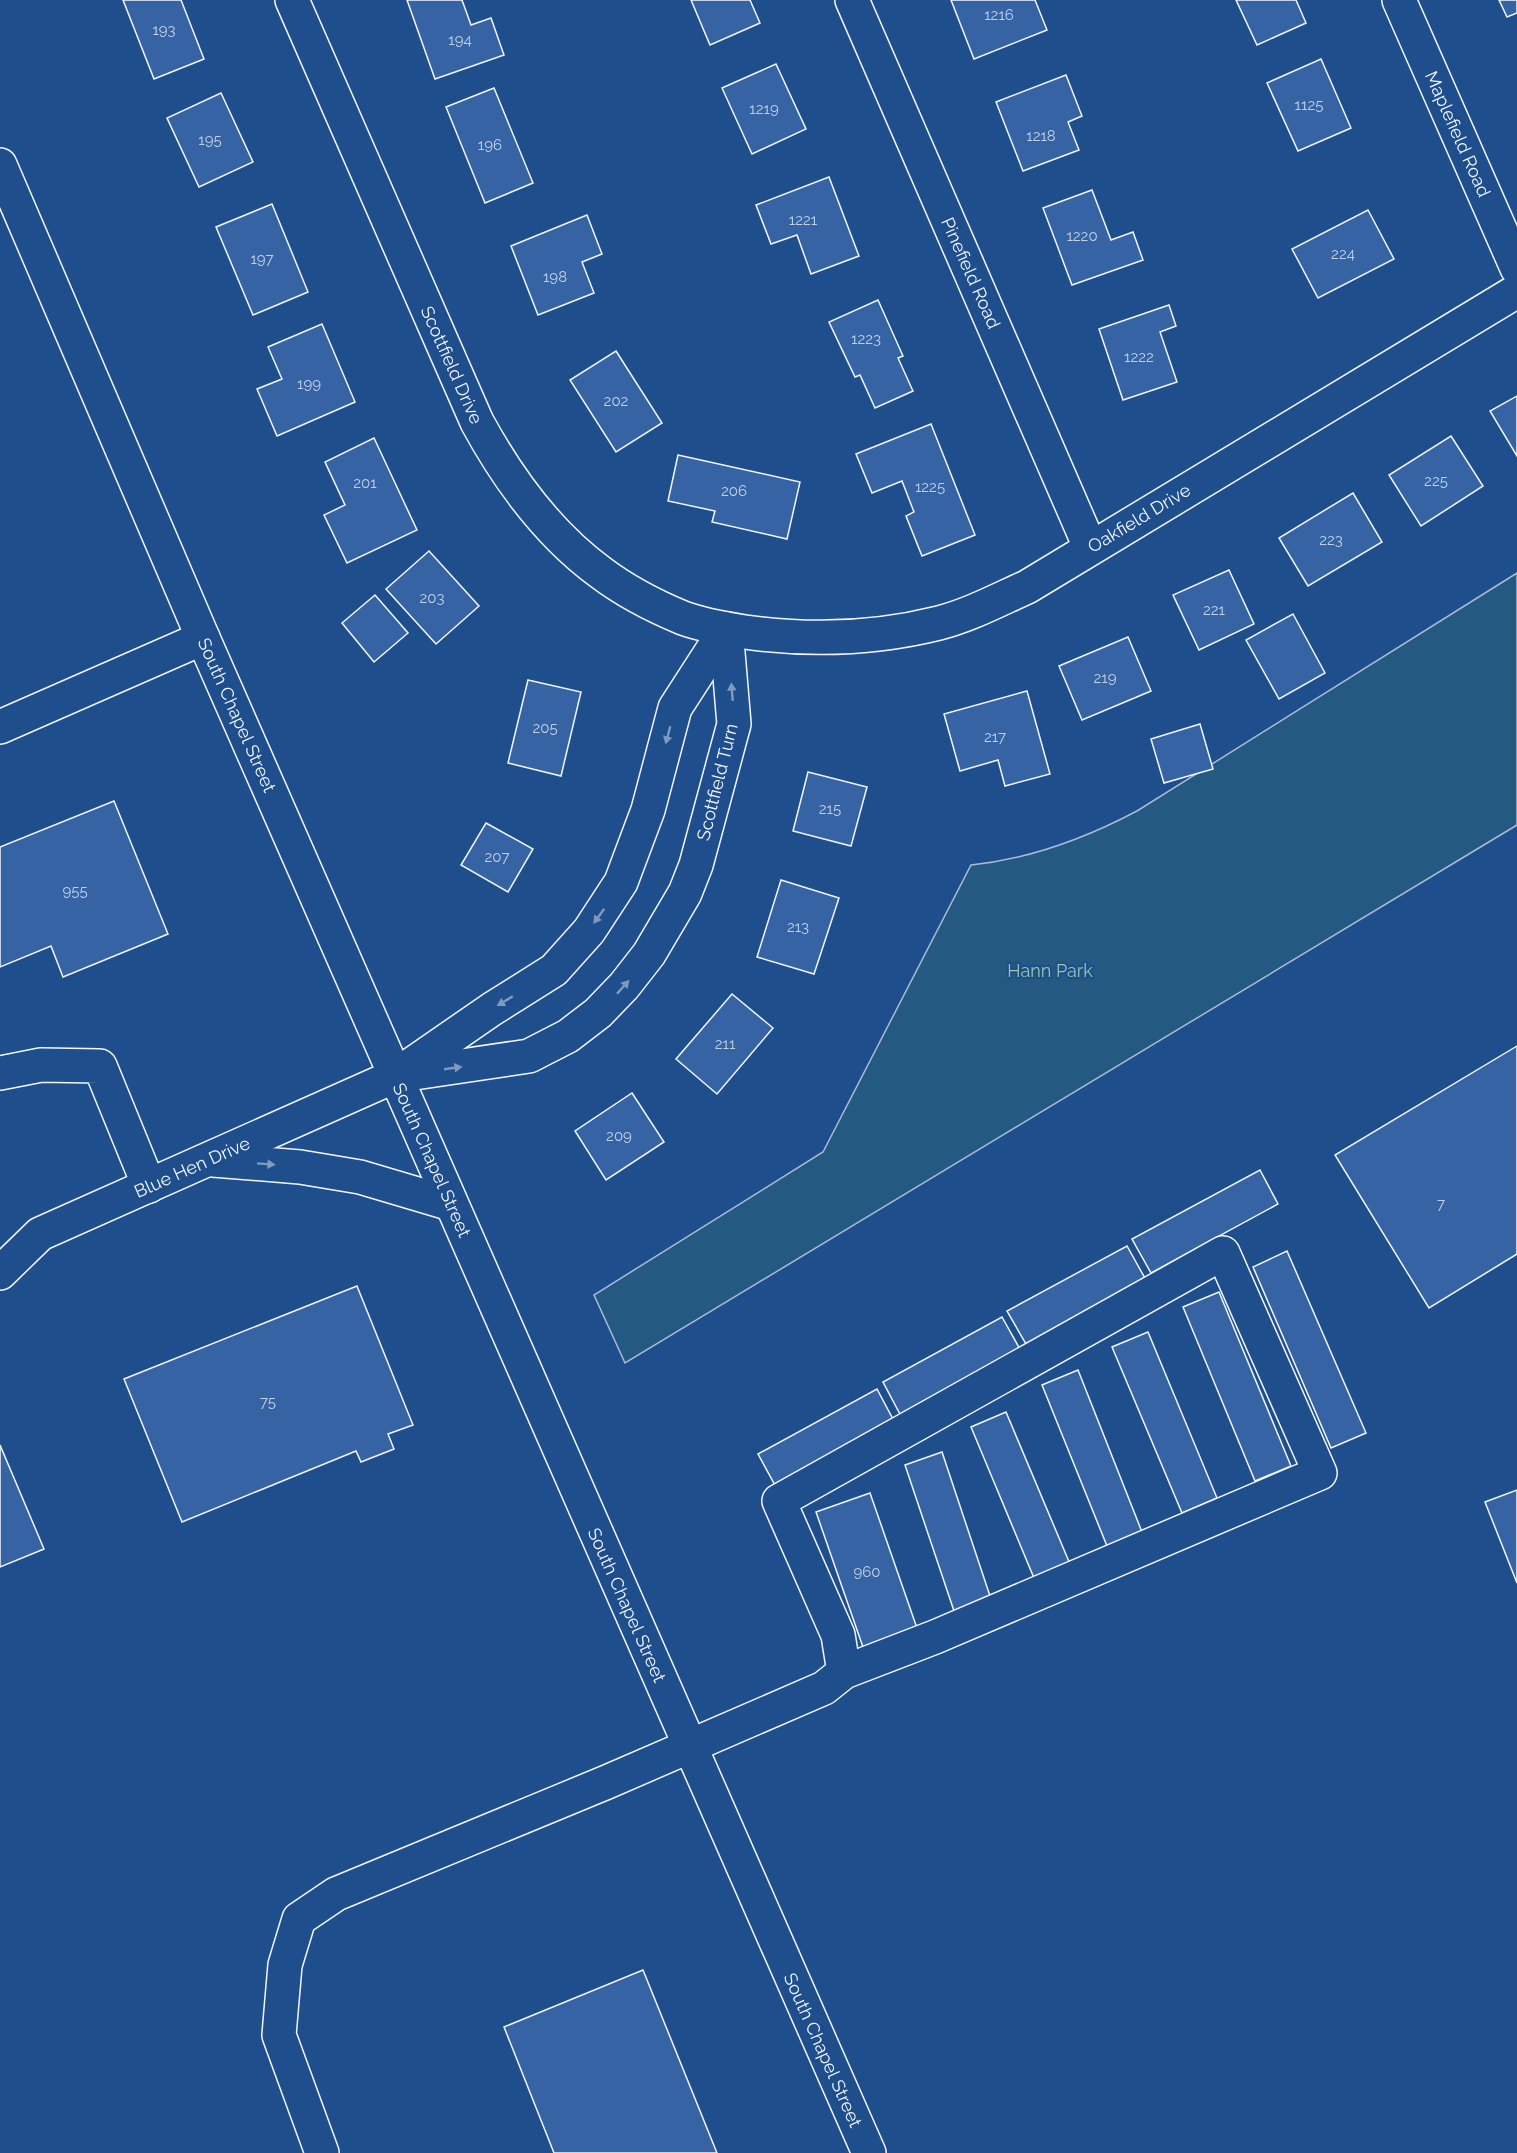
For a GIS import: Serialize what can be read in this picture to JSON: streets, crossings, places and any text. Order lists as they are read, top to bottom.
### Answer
{
  "streets": {
    "street": [
      "Maplefield Road",
      "Pinefield Road",
      "Scottfield Drive",
      "Oakfield Drive",
      "South Chapel Street",
      "Scottfield Turn",
      "Blue Hen Drive"
    ]
  },
  "crossings": [
    ["Pinefield Road", "Oakfield Drive"],
    ["Scottfield Drive", "Oakfield Drive"],
    ["Scottfield Drive", "Scottfield Turn"],
    ["Oakfield Drive", "Scottfield Turn"],
    ["South Chapel Street", "Scottfield Turn"],
    ["South Chapel Street", "Blue Hen Drive"],
    ["Scottfield Turn", "Blue Hen Drive"]
  ],
  "parks": ["Hann Park"],
  "house_numbers": [
    "1216",
    "193",
    "194",
    "1125",
    "1219",
    "1218",
    "195",
    "196",
    "1221",
    "1220",
    "224",
    "197",
    "198",
    "1223",
    "1222",
    "199",
    "202",
    "225",
    "201",
    "1225",
    "206",
    "223",
    "203",
    "221",
    "219",
    "205",
    "217",
    "215",
    "207",
    "955",
    "213",
    "211",
    "209",
    "7",
    "75",
    "960"
  ]
}
